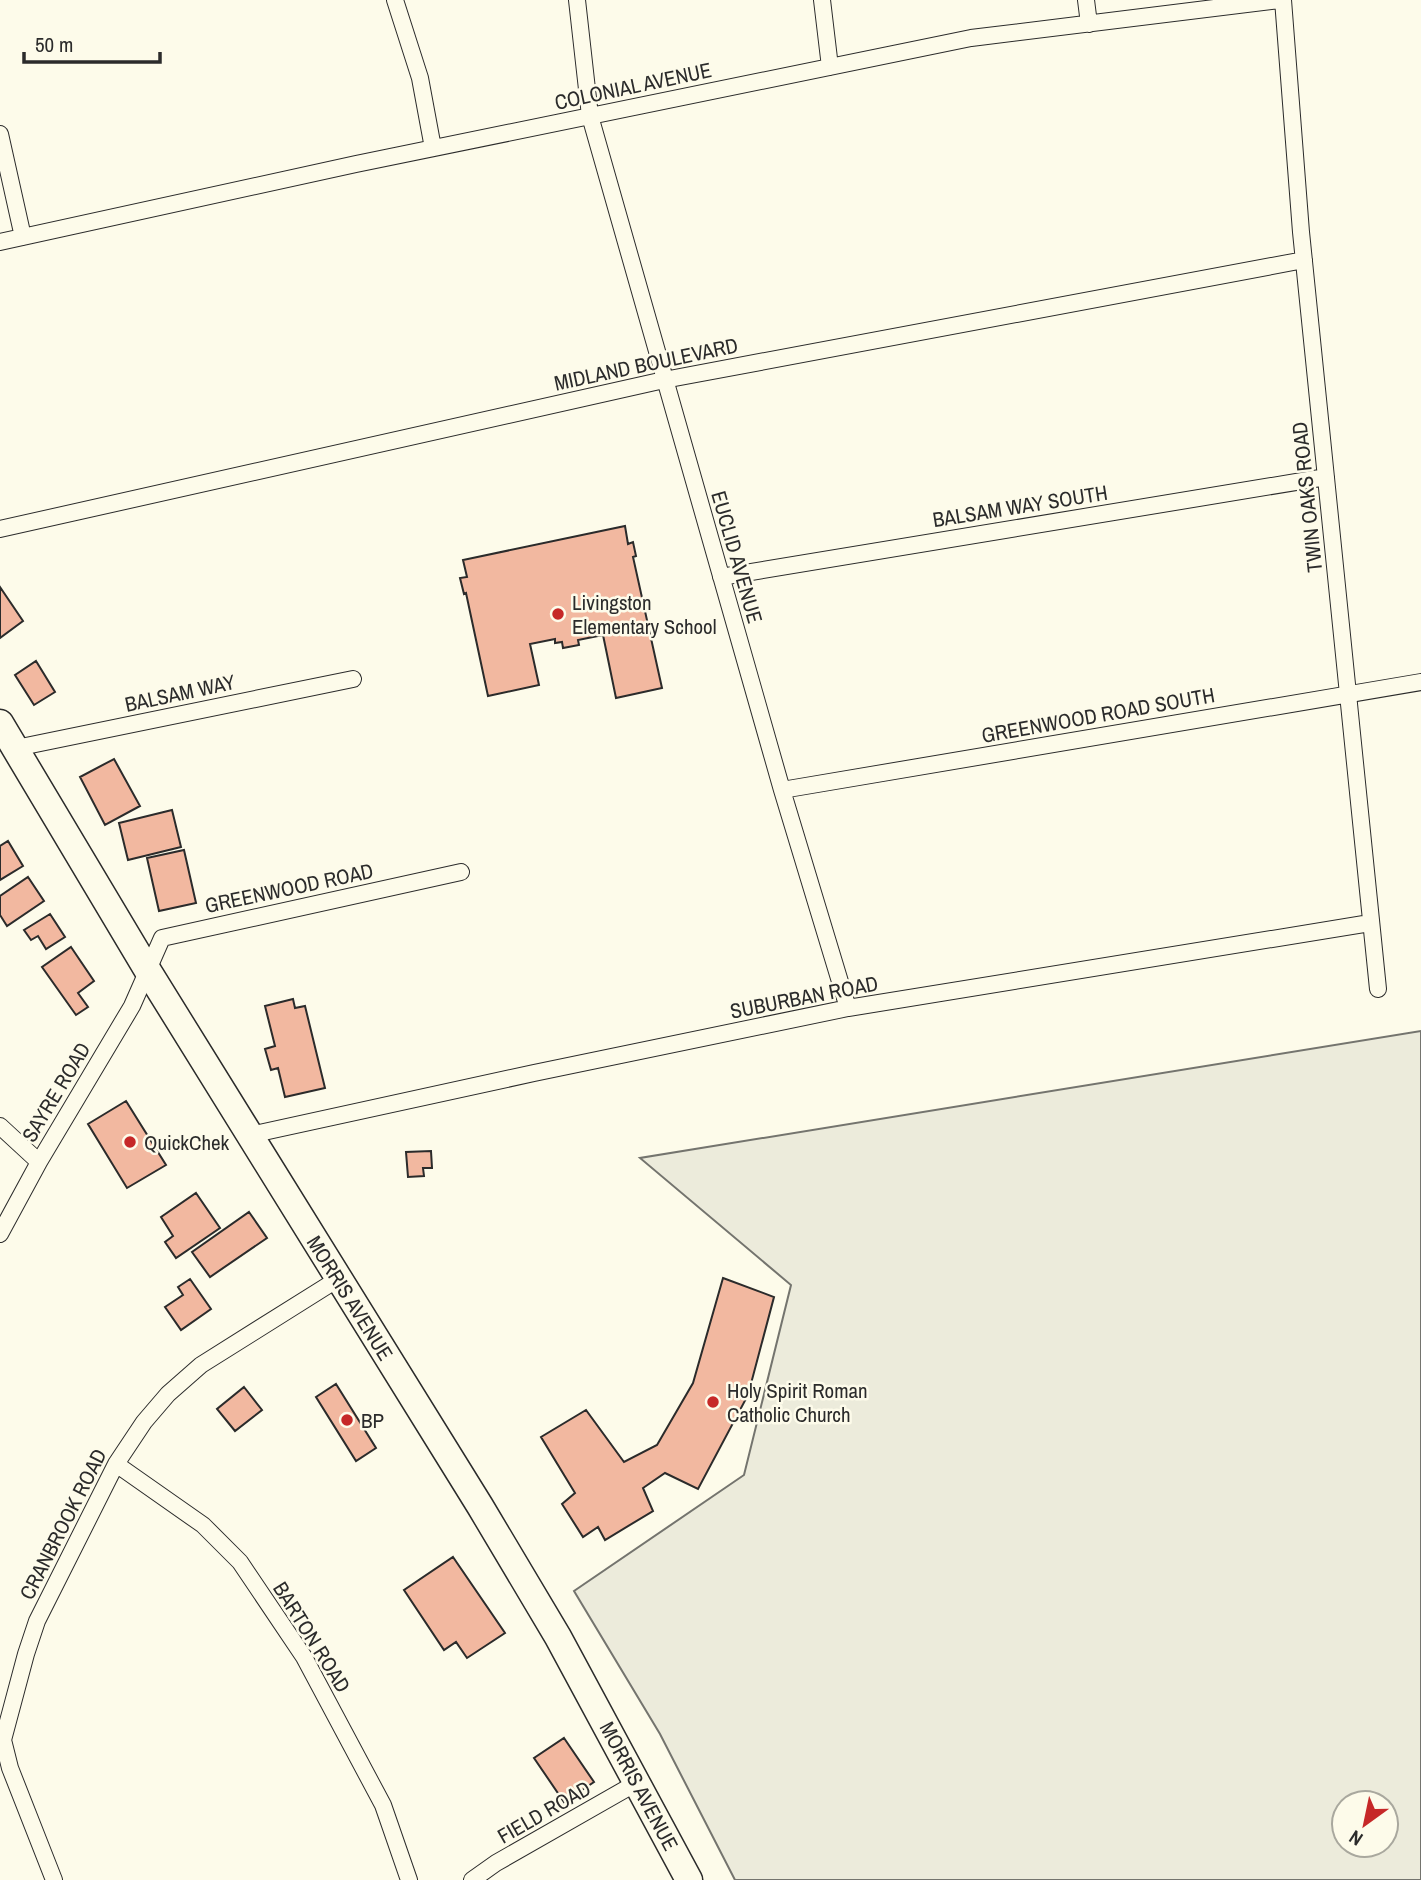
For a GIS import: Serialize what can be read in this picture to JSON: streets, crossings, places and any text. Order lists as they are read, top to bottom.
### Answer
{
  "streets": {
    "main road": ["MORRIS AVENUE"],
    "street": [
      "COLONIAL AVENUE",
      "MIDLAND BOULEVARD",
      "TWIN OAKS ROAD",
      "BALSAM WAY SOUTH",
      "EUCLID AVENUE",
      "BALSAM WAY",
      "GREENWOOD ROAD SOUTH",
      "GREENWOOD ROAD",
      "SUBURBAN ROAD",
      "SAYRE ROAD",
      "CRANBROOK ROAD",
      "BARTON ROAD",
      "FIELD ROAD"
    ]
  },
  "crossings": [
    ["COLONIAL AVENUE", "TWIN OAKS ROAD"],
    ["COLONIAL AVENUE", "EUCLID AVENUE"],
    ["MIDLAND BOULEVARD", "TWIN OAKS ROAD"],
    ["MIDLAND BOULEVARD", "EUCLID AVENUE"],
    ["TWIN OAKS ROAD", "BALSAM WAY SOUTH"],
    ["TWIN OAKS ROAD", "GREENWOOD ROAD SOUTH"],
    ["TWIN OAKS ROAD", "SUBURBAN ROAD"],
    ["BALSAM WAY SOUTH", "EUCLID AVENUE"],
    ["EUCLID AVENUE", "GREENWOOD ROAD SOUTH"],
    ["EUCLID AVENUE", "SUBURBAN ROAD"],
    ["BALSAM WAY", "MORRIS AVENUE"],
    ["GREENWOOD ROAD", "SAYRE ROAD"],
    ["GREENWOOD ROAD", "MORRIS AVENUE"],
    ["SUBURBAN ROAD", "MORRIS AVENUE"],
    ["SAYRE ROAD", "MORRIS AVENUE"],
    ["MORRIS AVENUE", "CRANBROOK ROAD"],
    ["MORRIS AVENUE", "FIELD ROAD"],
    ["CRANBROOK ROAD", "BARTON ROAD"]
  ],
  "places": [
    "Livingston Elementary School",
    "QuickChek",
    "Holy Spirit Roman Catholic Church",
    "BP"
  ],
  "scale_bar": "50 m",
  "north": "bottom left"
}
